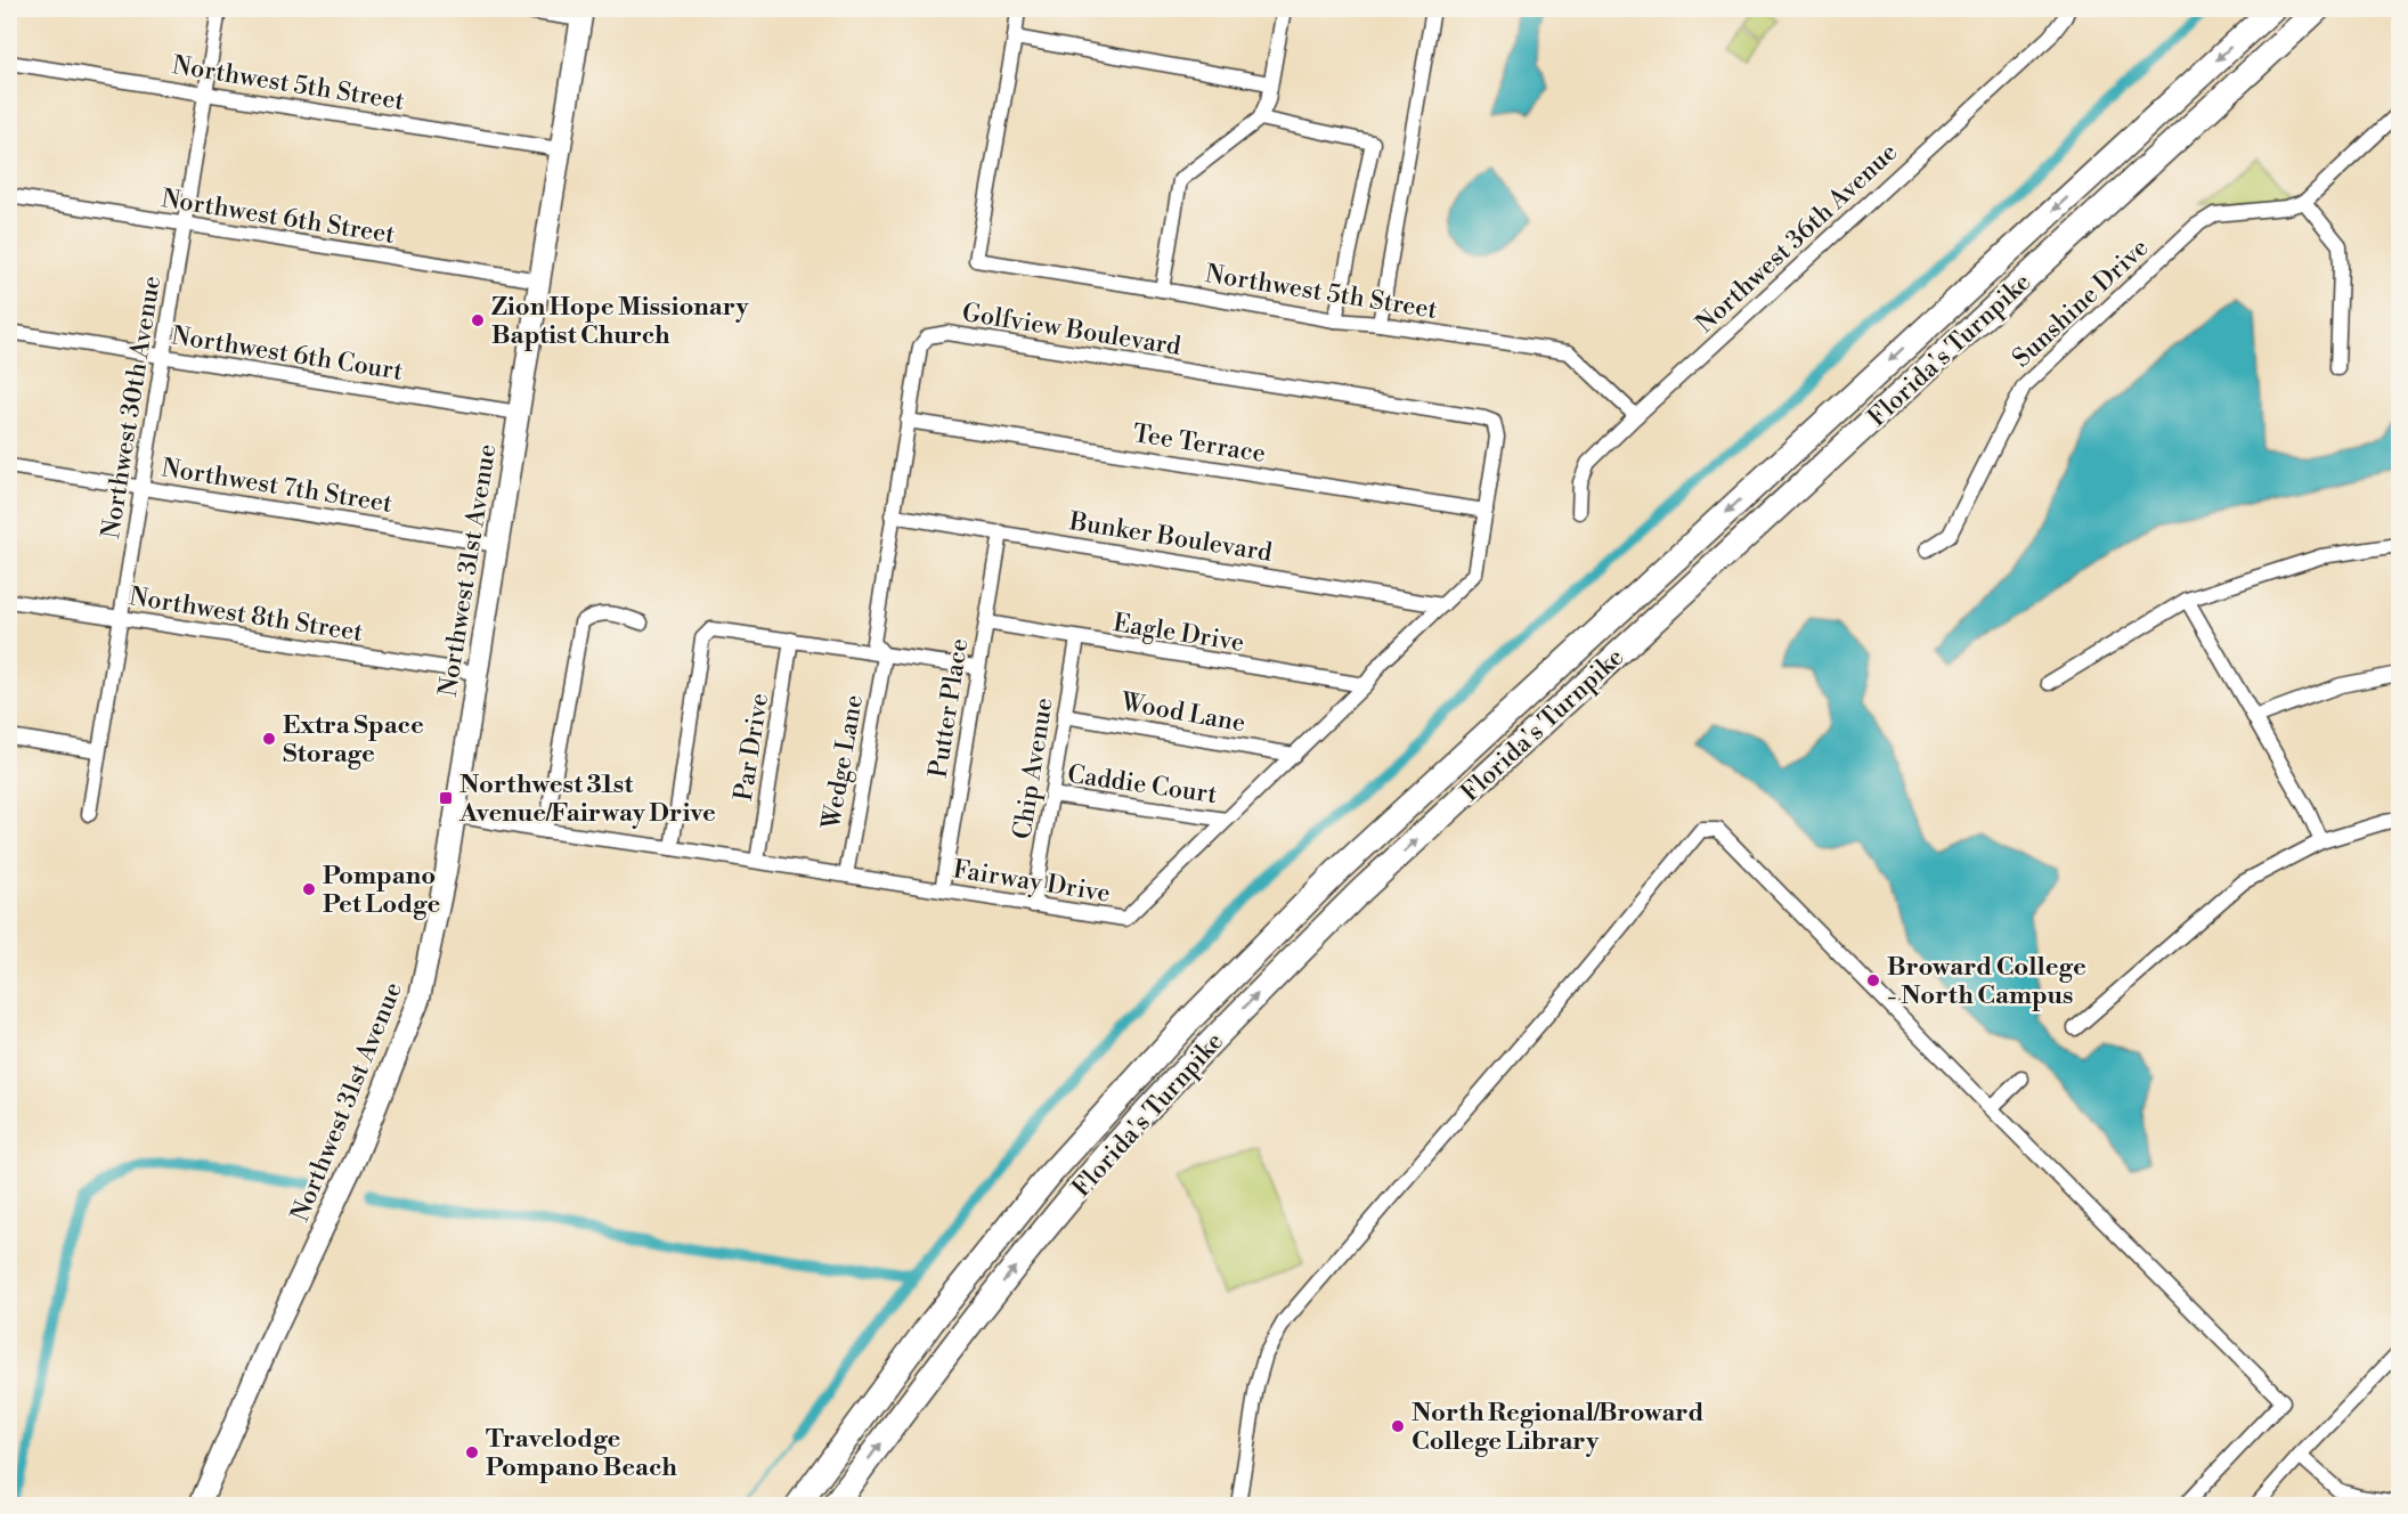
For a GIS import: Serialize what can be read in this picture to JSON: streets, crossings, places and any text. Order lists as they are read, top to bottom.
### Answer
{
  "streets": {
    "highway": ["Florida's Turnpike"],
    "main road": ["Northwest 31st Avenue"],
    "street": [
      "Northwest 5th Street",
      "Northwest 6th Street",
      "Northwest 36th Avenue",
      "Sunshine Drive",
      "Golfview Boulevard",
      "Northwest 6th Court",
      "Northwest 30th Avenue",
      "Tee Terrace",
      "Northwest 7th Street",
      "Bunker Boulevard",
      "Northwest 8th Street",
      "Eagle Drive",
      "Putter Place",
      "Wood Lane",
      "Par Drive",
      "Wedge Lane",
      "Chip Avenue",
      "Caddie Court",
      "Fairway Drive"
    ]
  },
  "crossings": [
    ["Northwest 5th Street", "Northwest 36th Avenue"],
    ["Northwest 5th Street", "Northwest 30th Avenue"],
    ["Northwest 5th Street", "Northwest 31st Avenue"],
    ["Northwest 6th Street", "Northwest 30th Avenue"],
    ["Northwest 6th Street", "Northwest 31st Avenue"],
    ["Golfview Boulevard", "Tee Terrace"],
    ["Golfview Boulevard", "Bunker Boulevard"],
    ["Golfview Boulevard", "Wedge Lane"],
    ["Golfview Boulevard", "Fairway Drive"],
    ["Northwest 6th Court", "Northwest 30th Avenue"],
    ["Northwest 6th Court", "Northwest 31st Avenue"],
    ["Northwest 30th Avenue", "Northwest 7th Street"],
    ["Northwest 30th Avenue", "Northwest 8th Street"],
    ["Tee Terrace", "Fairway Drive"],
    ["Northwest 7th Street", "Northwest 31st Avenue"],
    ["Bunker Boulevard", "Putter Place"],
    ["Bunker Boulevard", "Fairway Drive"],
    ["Northwest 31st Avenue", "Northwest 8th Street"],
    ["Northwest 31st Avenue", "Fairway Drive"],
    ["Eagle Drive", "Putter Place"],
    ["Eagle Drive", "Chip Avenue"],
    ["Eagle Drive", "Fairway Drive"],
    ["Putter Place", "Fairway Drive"],
    ["Wood Lane", "Chip Avenue"],
    ["Wood Lane", "Fairway Drive"],
    ["Par Drive", "Fairway Drive"],
    ["Wedge Lane", "Fairway Drive"],
    ["Chip Avenue", "Caddie Court"],
    ["Chip Avenue", "Fairway Drive"],
    ["Caddie Court", "Fairway Drive"]
  ],
  "places": {
    "other": [
      "Zion Hope Missionary Baptist Church",
      "Extra Space Storage",
      "Pompano Pet Lodge",
      "Broward College - North Campus",
      "North Regional/Broward College Library",
      "Travelodge Pompano Beach"
    ],
    "transit": ["Northwest 31st Avenue/Fairway Drive"]
  }
}
